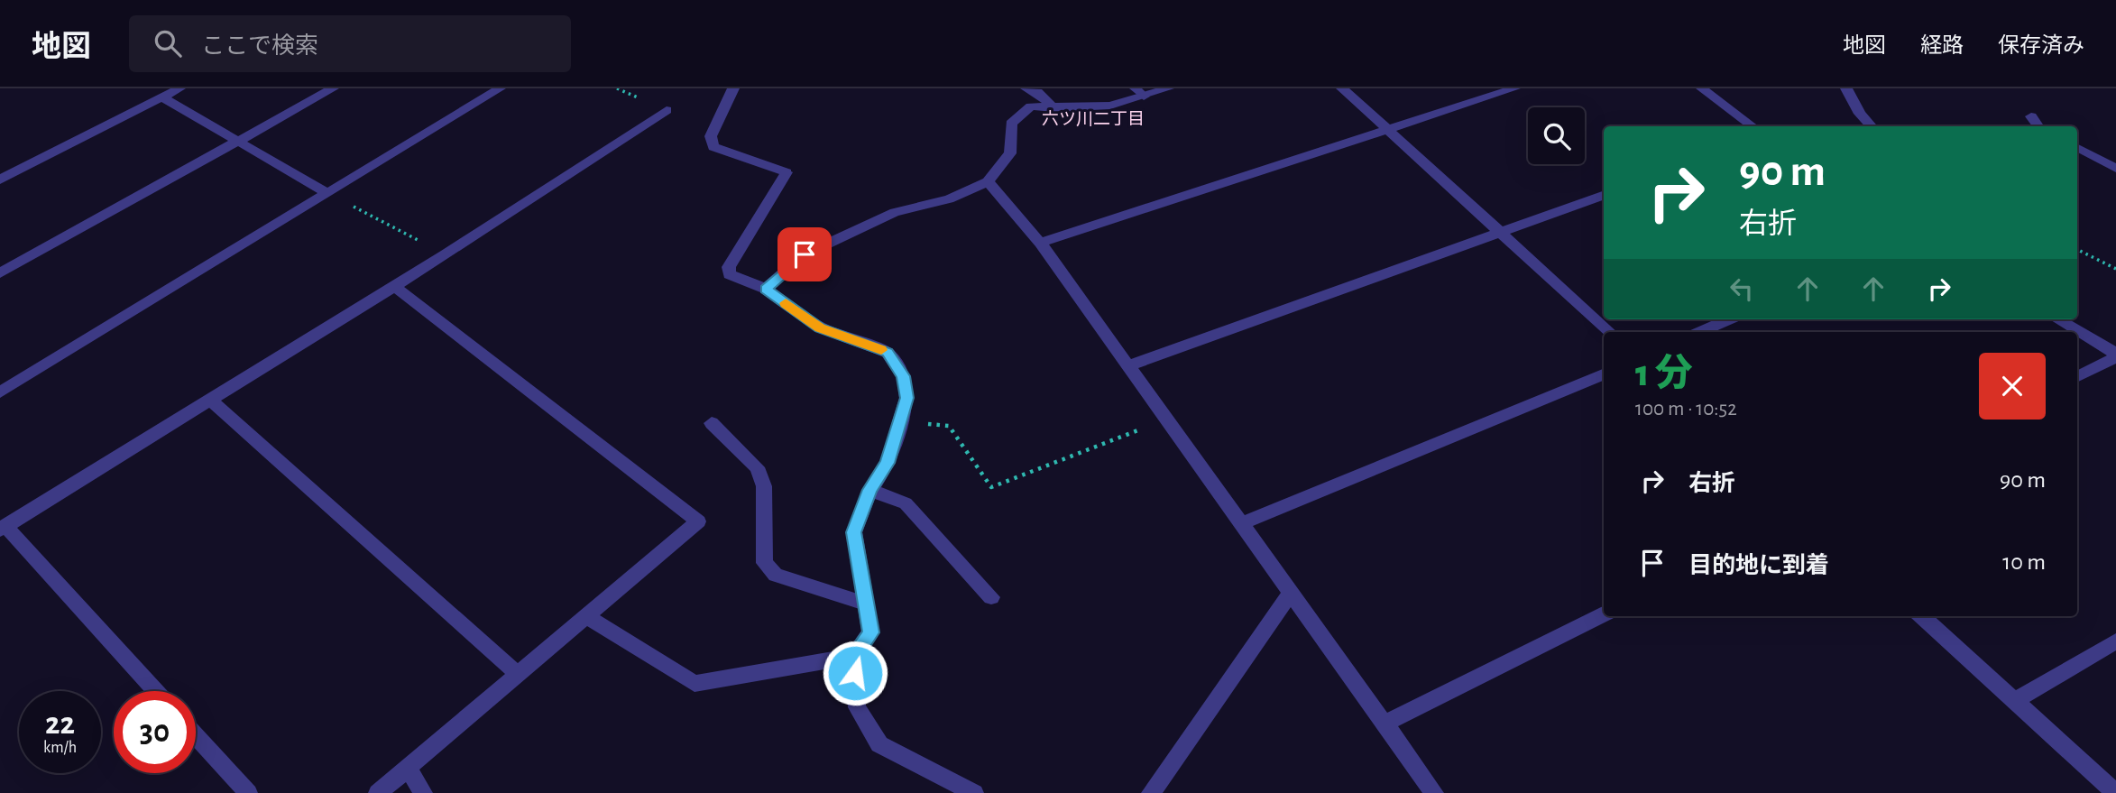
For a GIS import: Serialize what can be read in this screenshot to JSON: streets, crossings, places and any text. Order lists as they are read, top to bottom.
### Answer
{
  "districts": ["六ツ川二丁目"],
  "page": {
    "header": "地図",
    "search": "ここで検索",
    "nav": ["地図", "経路", "保存済み"],
    "turn": ["90 m", "右折"],
    "heading": ["1 分", "100 m · 10:52"],
    "list": [
      {
        "name": "右折",
        "value": "90 m"
      },
      {
        "name": "目的地に到着",
        "value": "10 m"
      }
    ],
    "speed": "22 km/h",
    "limit": "30"
  }
}
